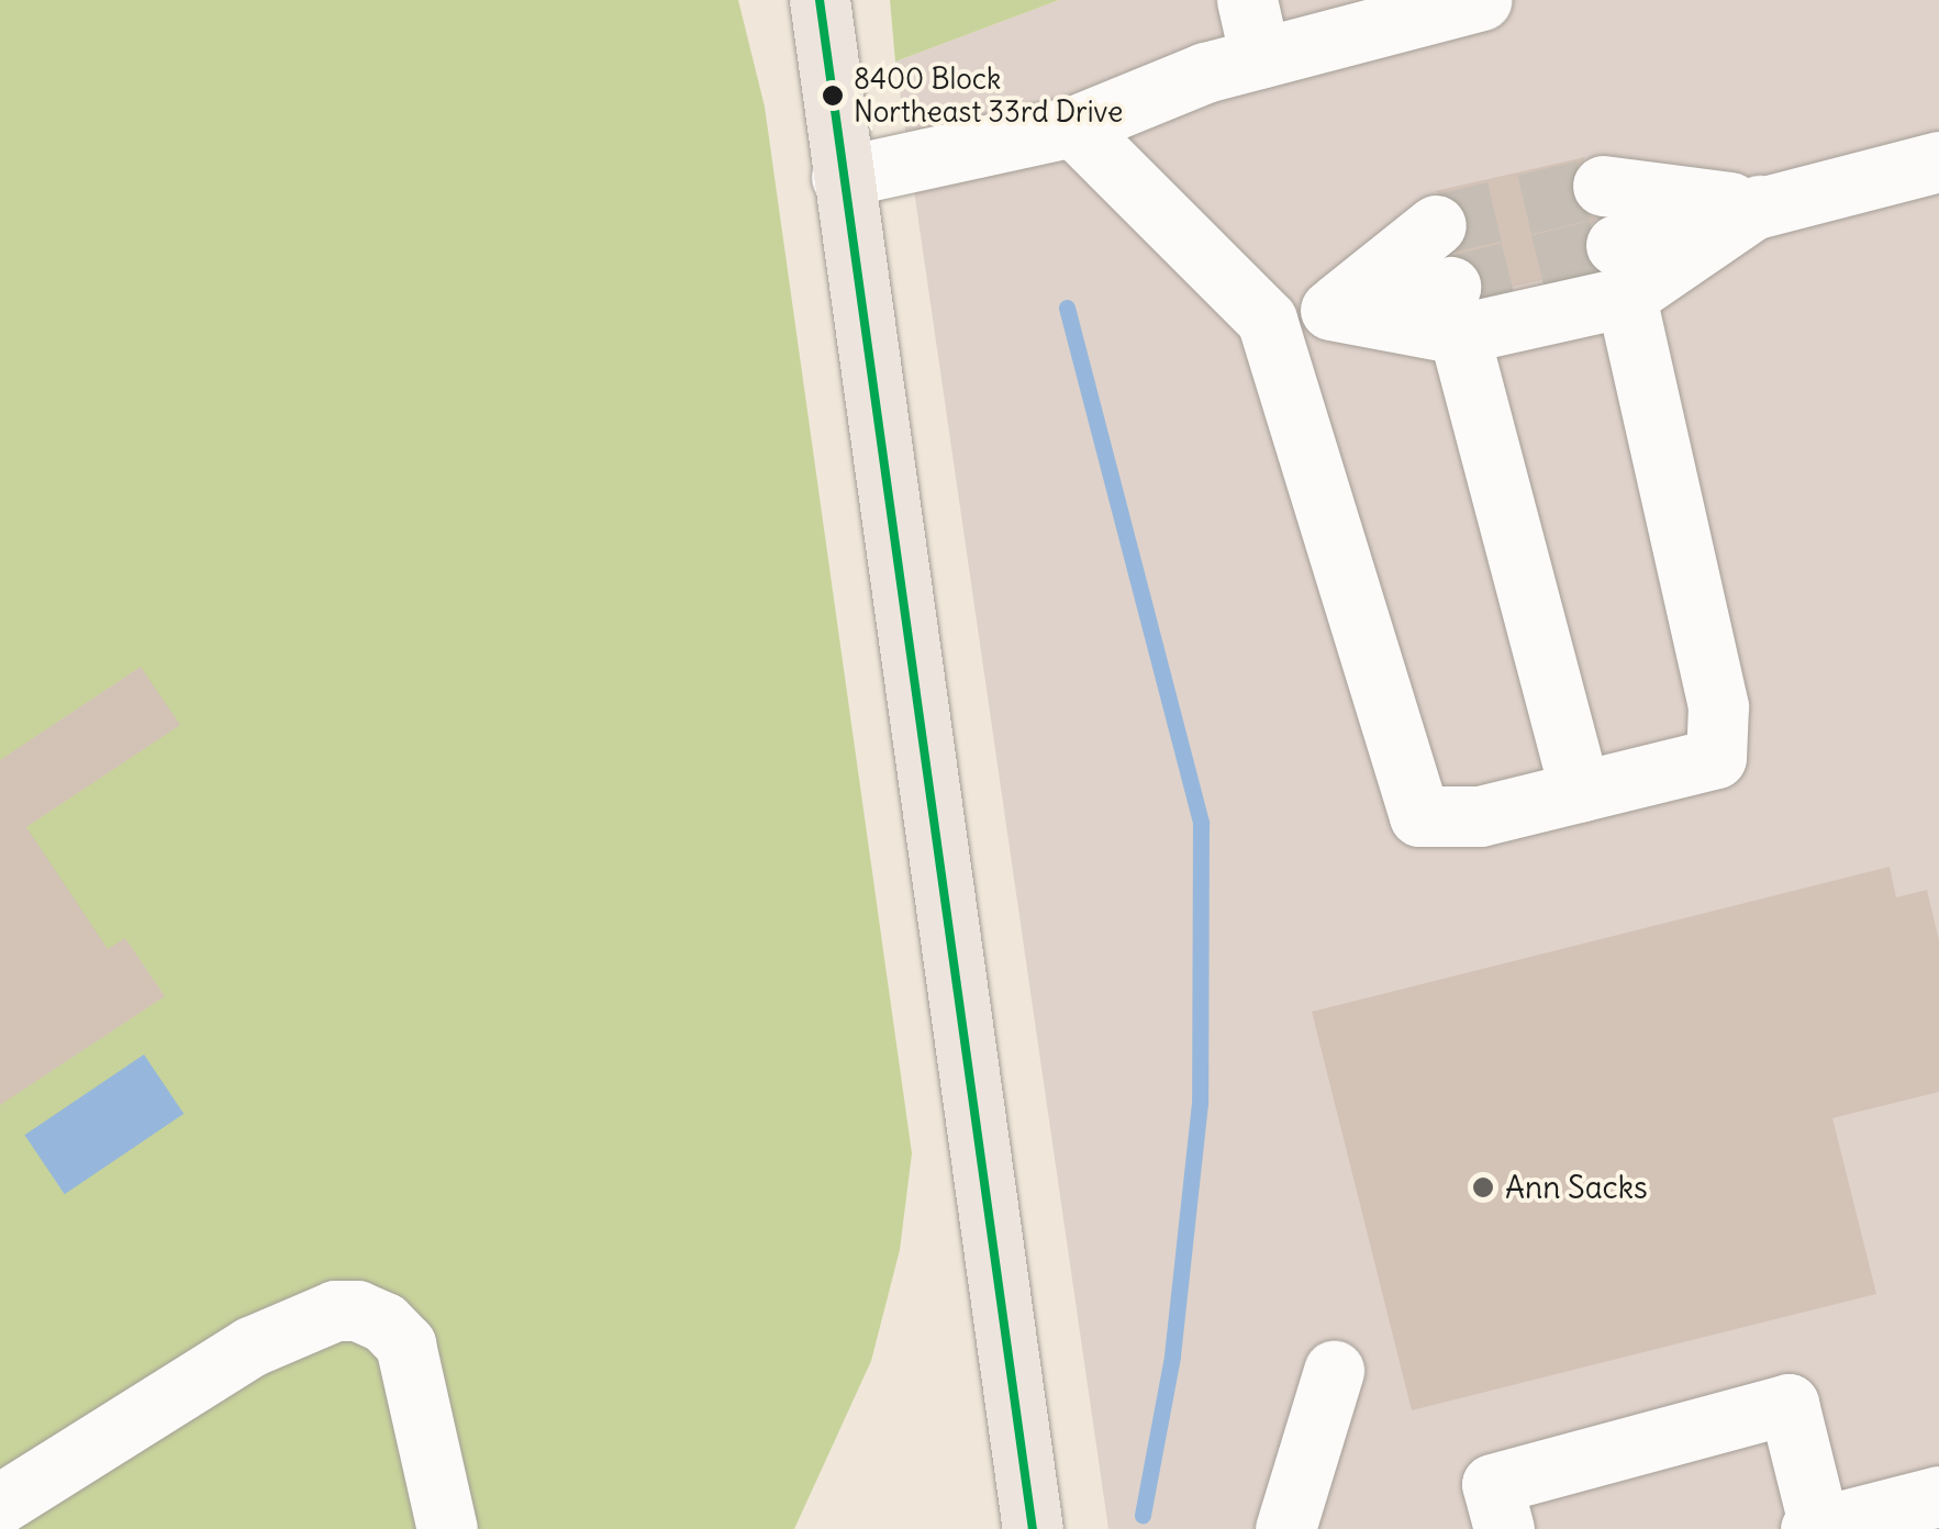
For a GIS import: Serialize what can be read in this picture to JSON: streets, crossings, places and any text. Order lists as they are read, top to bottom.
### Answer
{
  "places": ["8400 Block Northeast 33rd Drive", "Ann Sacks"]
}
